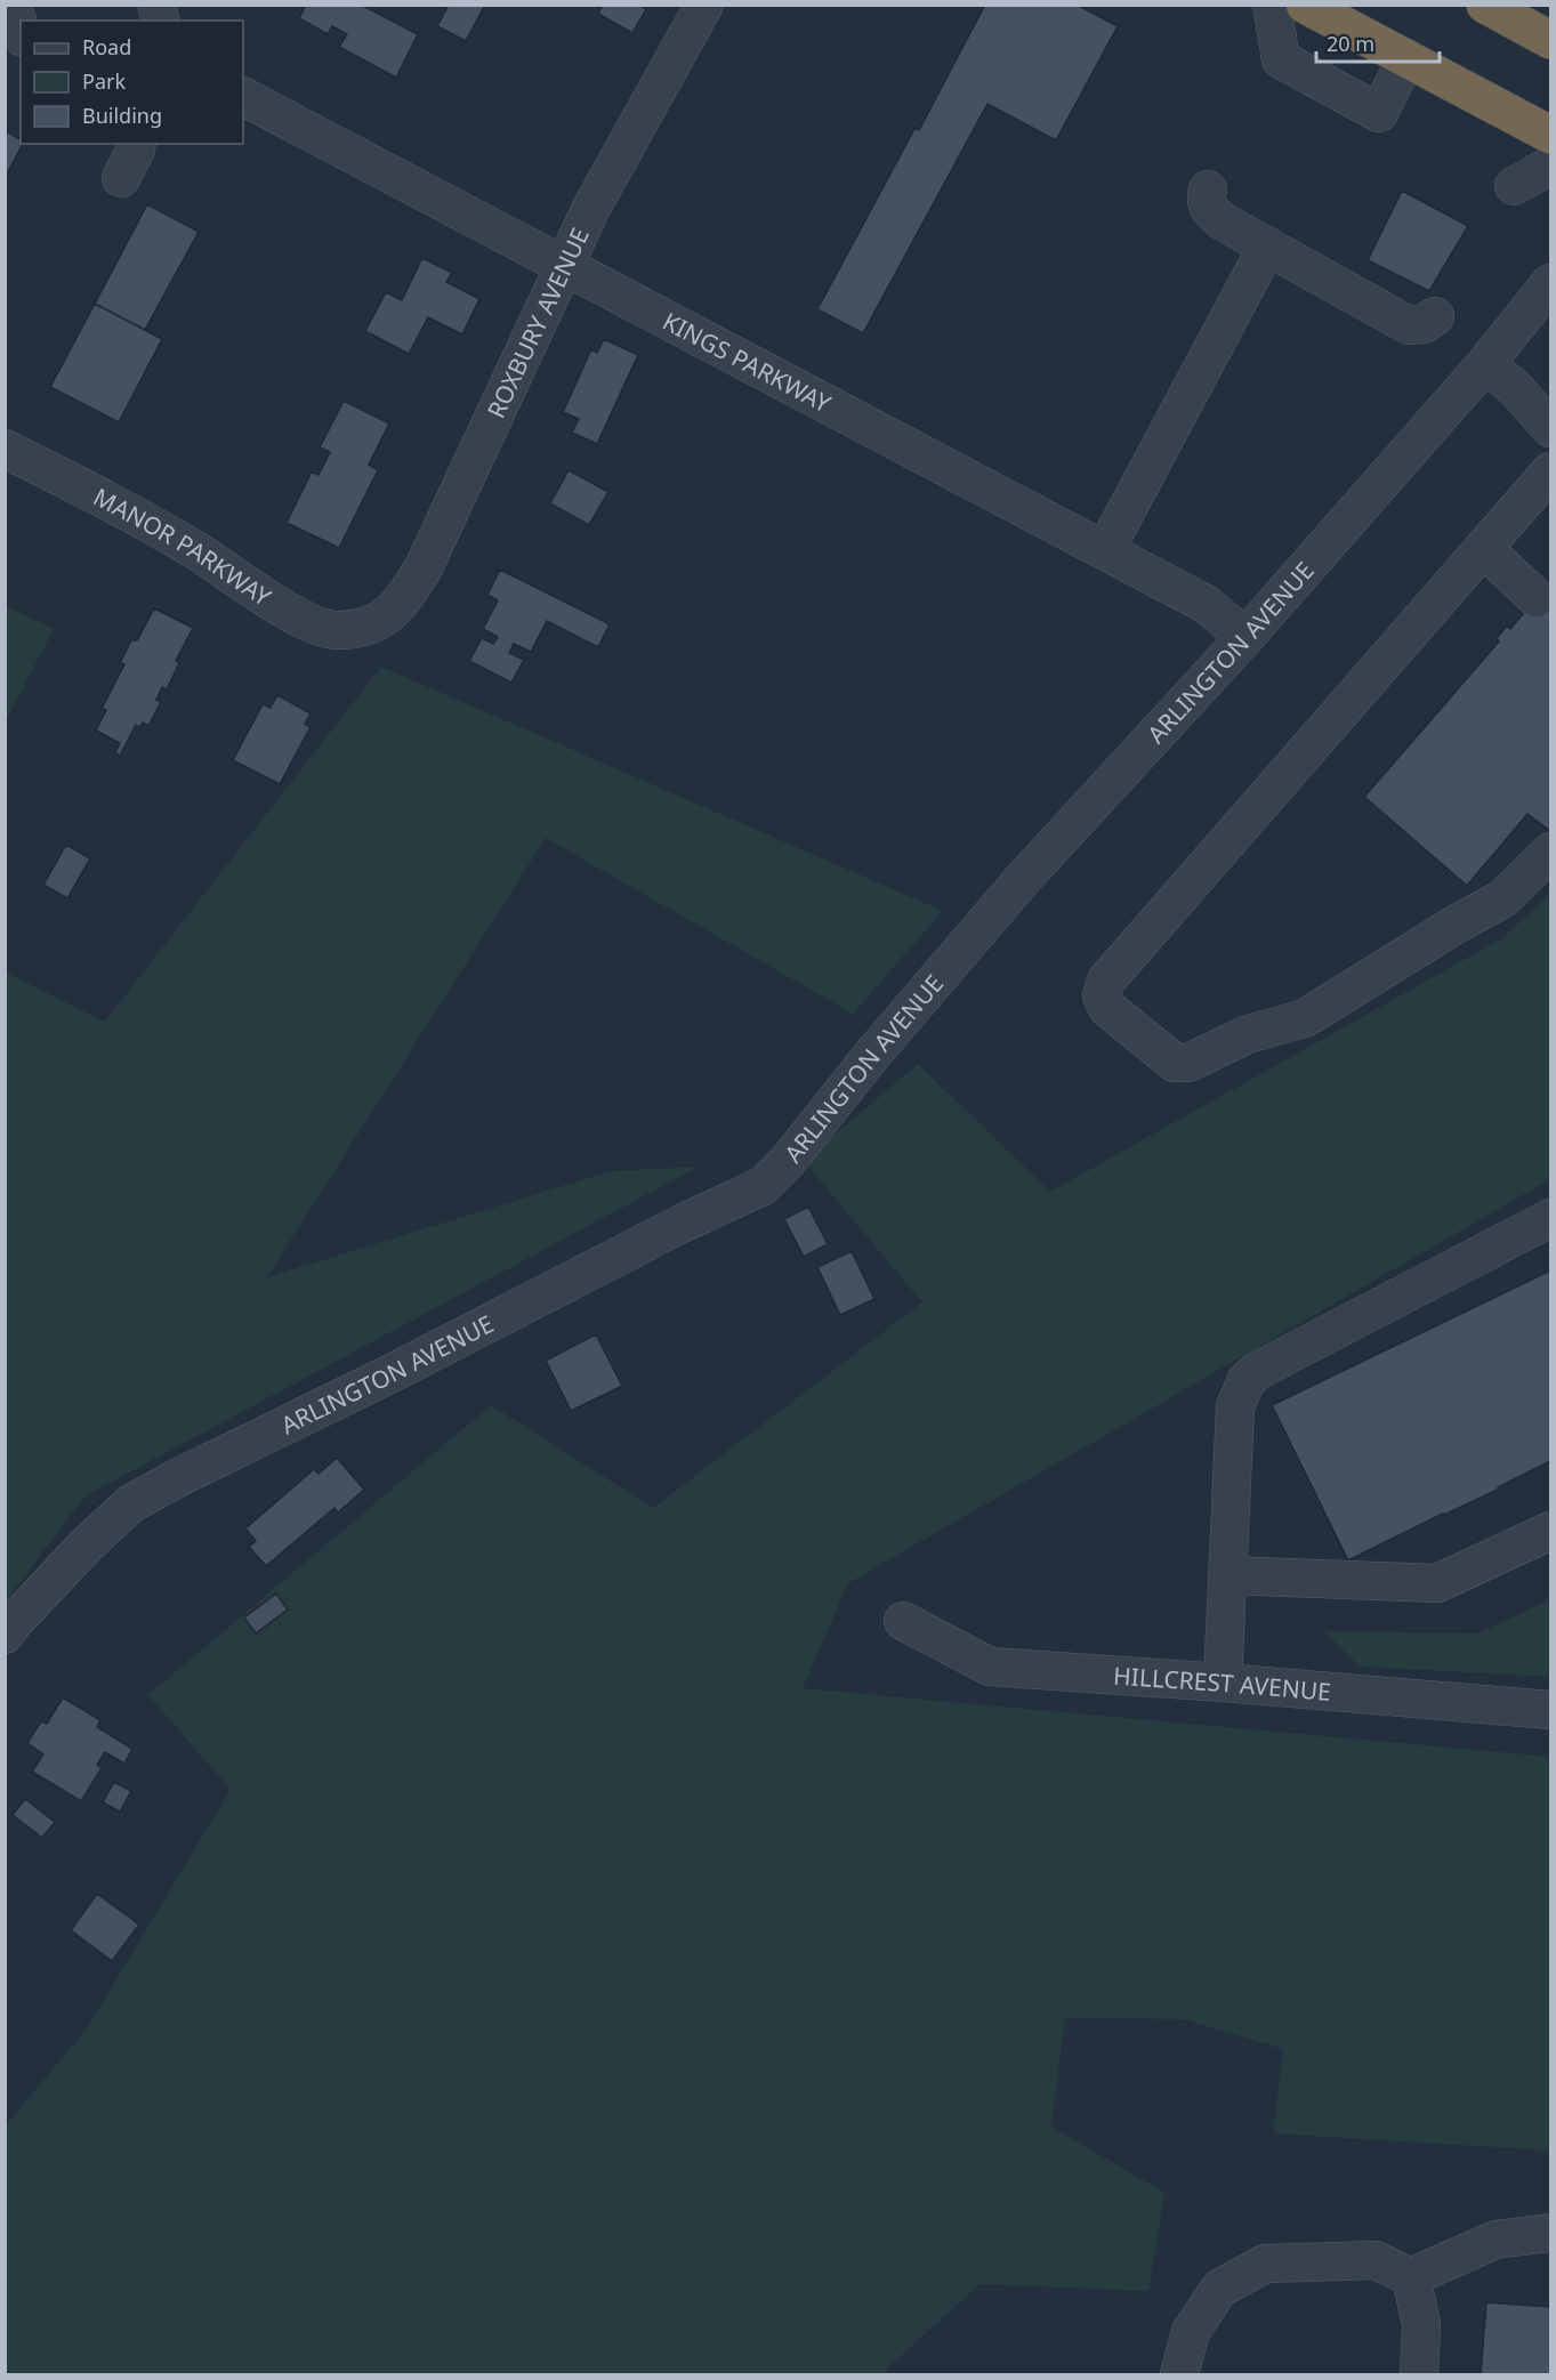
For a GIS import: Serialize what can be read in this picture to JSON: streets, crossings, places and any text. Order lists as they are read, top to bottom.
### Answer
{
  "streets": {
    "street": [
      "ROXBURY AVENUE",
      "KINGS PARKWAY",
      "MANOR PARKWAY",
      "ARLINGTON AVENUE",
      "HILLCREST AVENUE"
    ]
  },
  "crossings": [
    ["ROXBURY AVENUE", "KINGS PARKWAY"],
    ["ROXBURY AVENUE", "MANOR PARKWAY"],
    ["KINGS PARKWAY", "ARLINGTON AVENUE"]
  ],
  "legend": ["Road", "Park", "Building"],
  "scale_bar": "20 m"
}
